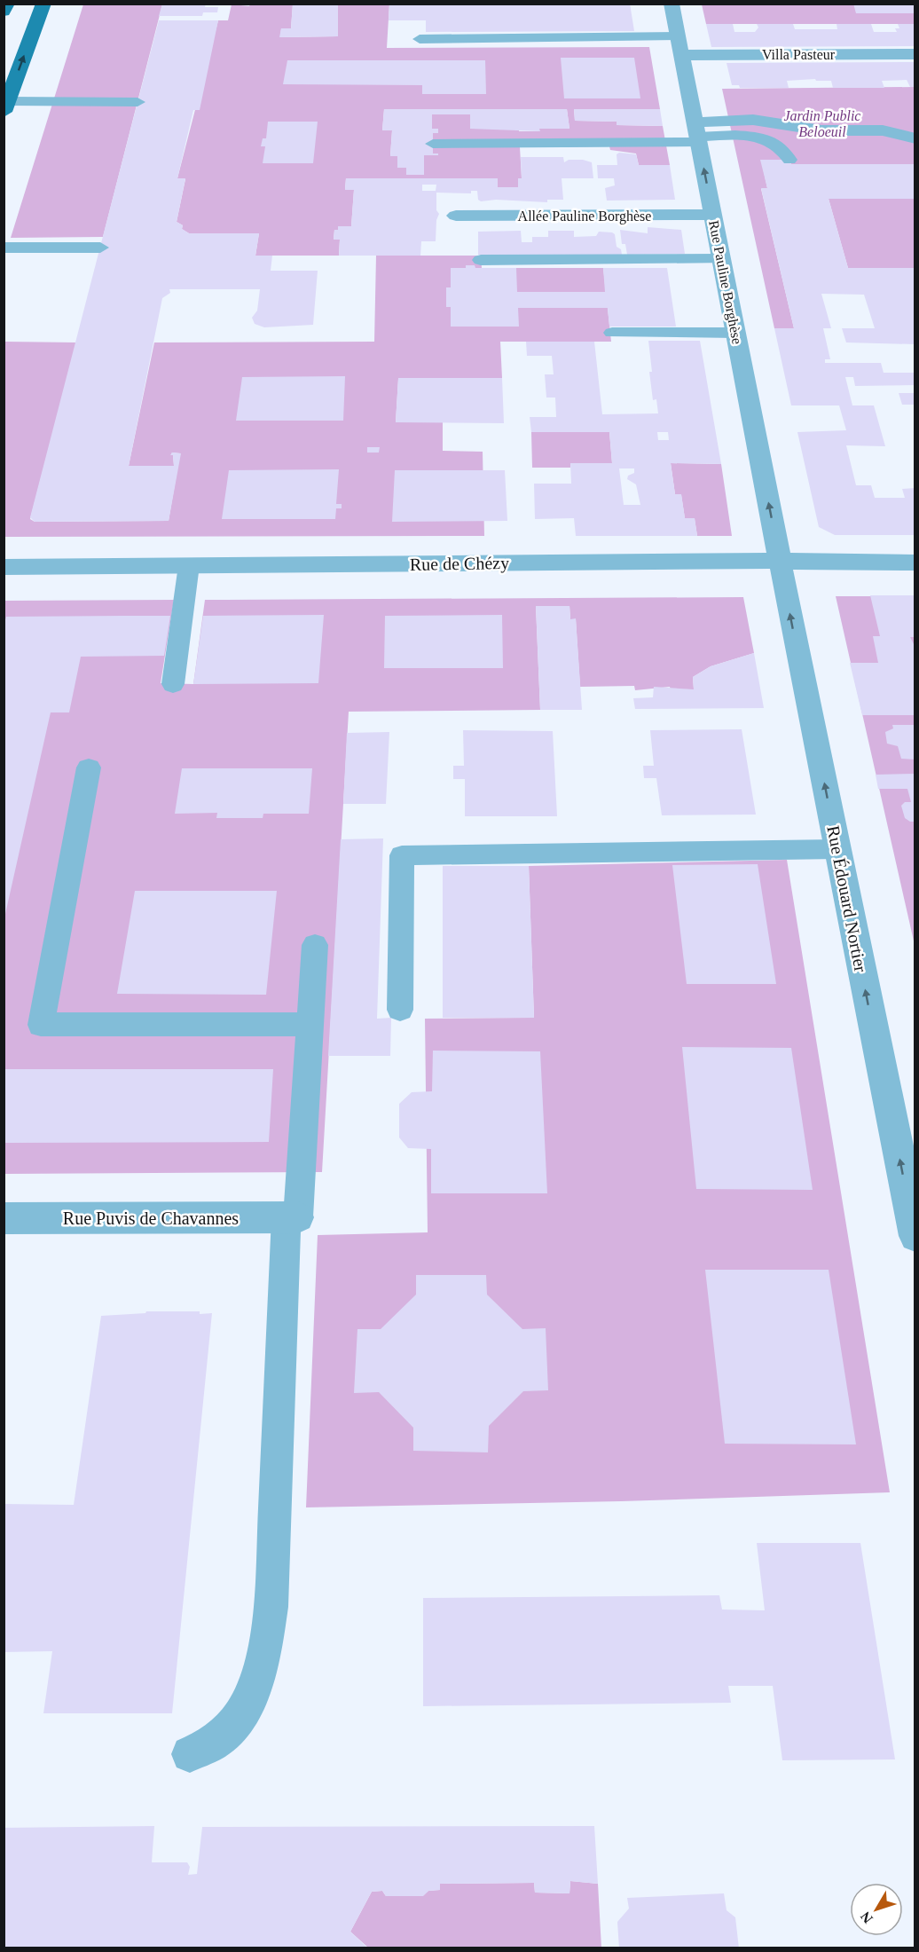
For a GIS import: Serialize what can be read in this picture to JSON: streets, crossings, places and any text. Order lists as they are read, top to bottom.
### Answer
{
  "streets": {
    "street": [
      "Villa Pasteur",
      "Allée Pauline Borghèse",
      "Rue Pauline Borghèse",
      "Rue de Chézy",
      "Rue Édouard Nortier",
      "Rue Puvis de Chavannes"
    ]
  },
  "crossings": [
    ["Villa Pasteur", "Rue Pauline Borghèse"],
    ["Allée Pauline Borghèse", "Rue Pauline Borghèse"],
    ["Rue Pauline Borghèse", "Rue de Chézy"],
    ["Rue Pauline Borghèse", "Rue Édouard Nortier"],
    ["Rue de Chézy", "Rue Édouard Nortier"]
  ],
  "one_way": ["Rue Pauline Borghèse", "Rue Édouard Nortier"],
  "parks": ["Jardin Public Beloeuil"],
  "north": "bottom left"
}
